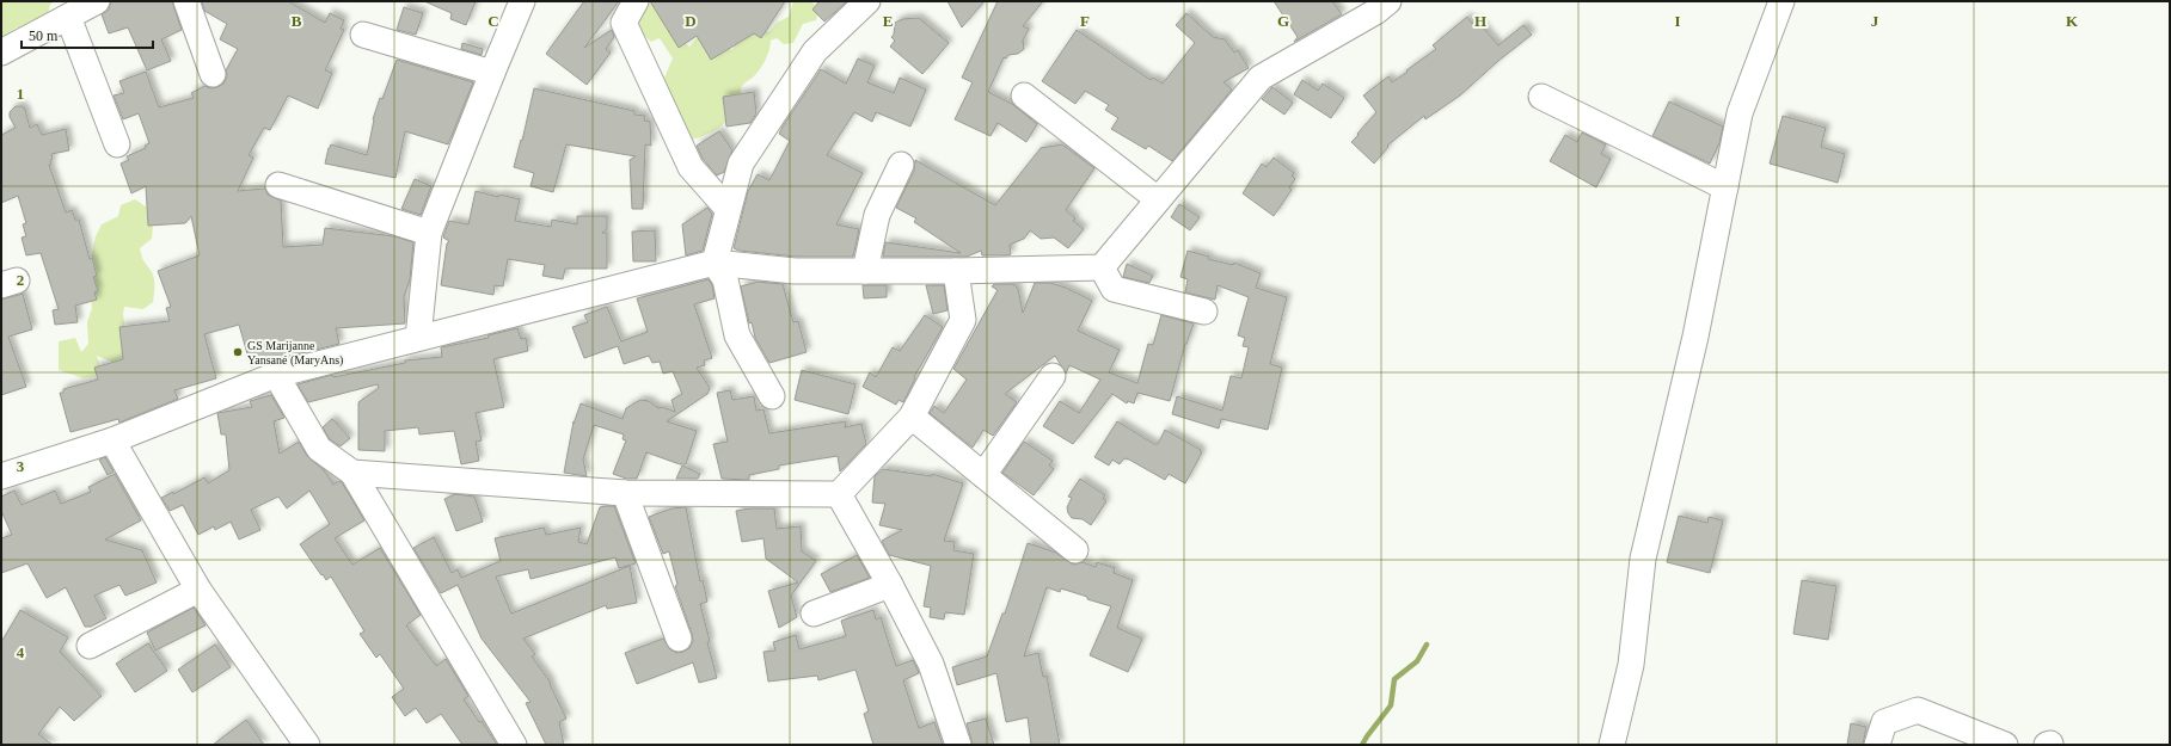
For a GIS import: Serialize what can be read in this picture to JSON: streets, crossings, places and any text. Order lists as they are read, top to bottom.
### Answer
{
  "places": ["GS Marijanne Yansané (MaryAns)"],
  "scale_bar": "50 m",
  "grid": {
    "columns": [
      "B",
      "C",
      "D",
      "E",
      "F",
      "G",
      "H",
      "I",
      "J",
      "K"
    ],
    "rows": [
      "1",
      "2",
      "3",
      "4"
    ]
  }
}
